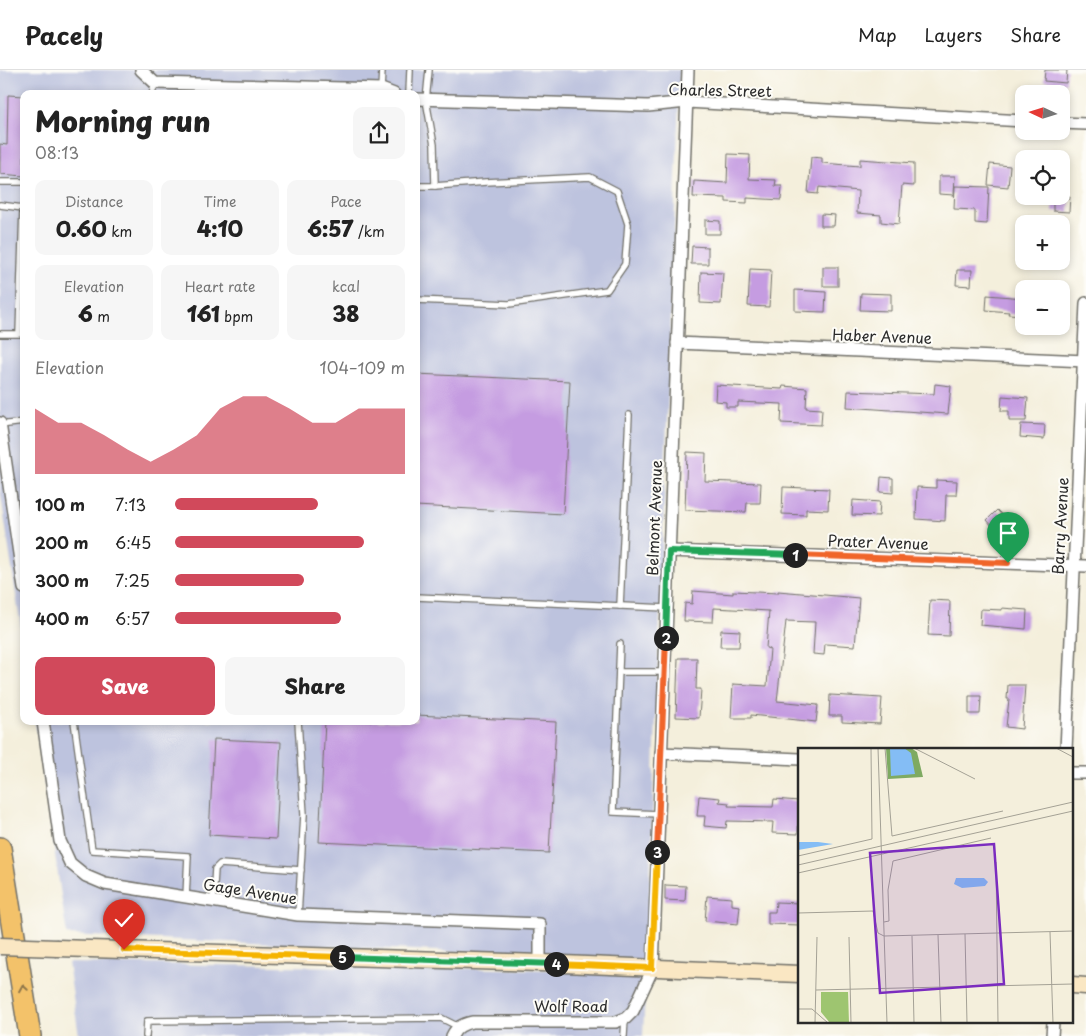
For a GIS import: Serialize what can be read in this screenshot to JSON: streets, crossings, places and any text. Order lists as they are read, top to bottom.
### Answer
{
  "streets": {
    "street": [
      "Charles Street",
      "Haber Avenue",
      "Belmont Avenue",
      "Barry Avenue",
      "Prater Avenue",
      "Gage Avenue",
      "Wolf Road"
    ]
  },
  "crossings": [
    ["Charles Street", "Belmont Avenue"],
    ["Haber Avenue", "Belmont Avenue"],
    ["Haber Avenue", "Barry Avenue"],
    ["Belmont Avenue", "Prater Avenue"],
    ["Belmont Avenue", "Wolf Road"],
    ["Barry Avenue", "Prater Avenue"]
  ],
  "north": "left",
  "page": {
    "header": "Pacely",
    "nav": ["Map", "Layers", "Share"],
    "map_buttons": ["+", "−"],
    "heading": ["Morning run", "08:13"],
    "stats": [
      ["Distance", "0.60 km"],
      ["Time", "4:10"],
      ["Pace", "6:57 /km"],
      ["Elevation", "6 m"],
      ["Heart rate", "161 bpm"],
      ["kcal", "38"]
    ],
    "chart": ["Elevation", "104–109 m"],
    "list": [
      {
        "name": "100 m",
        "note": "7:13"
      },
      {
        "name": "200 m",
        "note": "6:45"
      },
      {
        "name": "300 m",
        "note": "7:25"
      },
      {
        "name": "400 m",
        "note": "6:57"
      }
    ],
    "pins": [
      "1",
      "2",
      "3",
      "5",
      "4"
    ],
    "buttons": ["Save", "Share"]
  }
}
